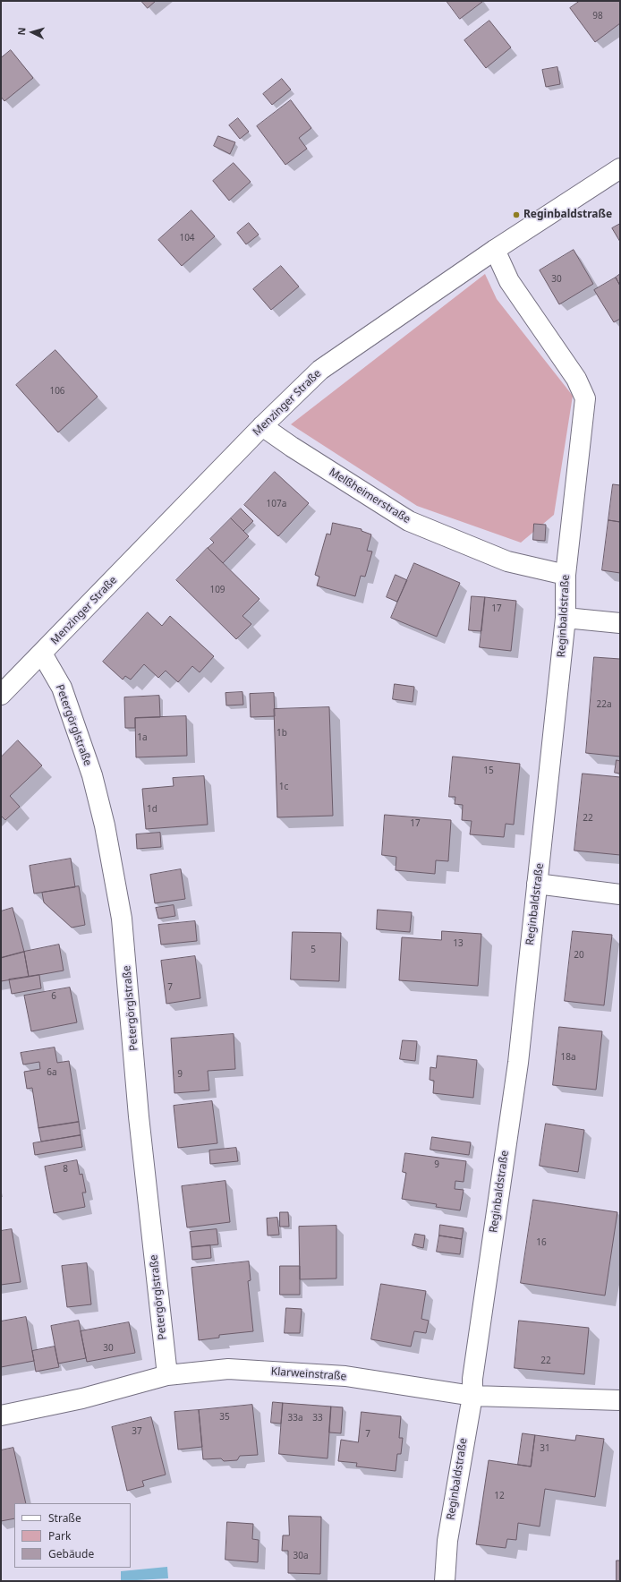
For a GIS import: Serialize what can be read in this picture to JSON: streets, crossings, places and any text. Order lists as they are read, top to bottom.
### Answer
{
  "streets": {
    "street": [
      "Menzinger Straße",
      "Melßheimerstraße",
      "Reginbaldstraße",
      "Petergörglstraße",
      "Klarweinstraße"
    ]
  },
  "crossings": [
    ["Menzinger Straße", "Melßheimerstraße"],
    ["Menzinger Straße", "Reginbaldstraße"],
    ["Menzinger Straße", "Petergörglstraße"],
    ["Melßheimerstraße", "Reginbaldstraße"],
    ["Reginbaldstraße", "Klarweinstraße"],
    ["Petergörglstraße", "Klarweinstraße"]
  ],
  "places": ["Reginbaldstraße"],
  "house_numbers": [
    "98",
    "104",
    "30",
    "106",
    "107a",
    "109",
    "17",
    "22a",
    "1b",
    "1a",
    "15",
    "1c",
    "1d",
    "22",
    "17",
    "13",
    "5",
    "20",
    "7",
    "6",
    "18a",
    "6a",
    "9",
    "9",
    "8",
    "16",
    "30",
    "22",
    "35",
    "33a",
    "33",
    "37",
    "7",
    "31",
    "12",
    "30a"
  ],
  "legend": ["Straße", "Park", "Gebäude"],
  "north": "left"
}
